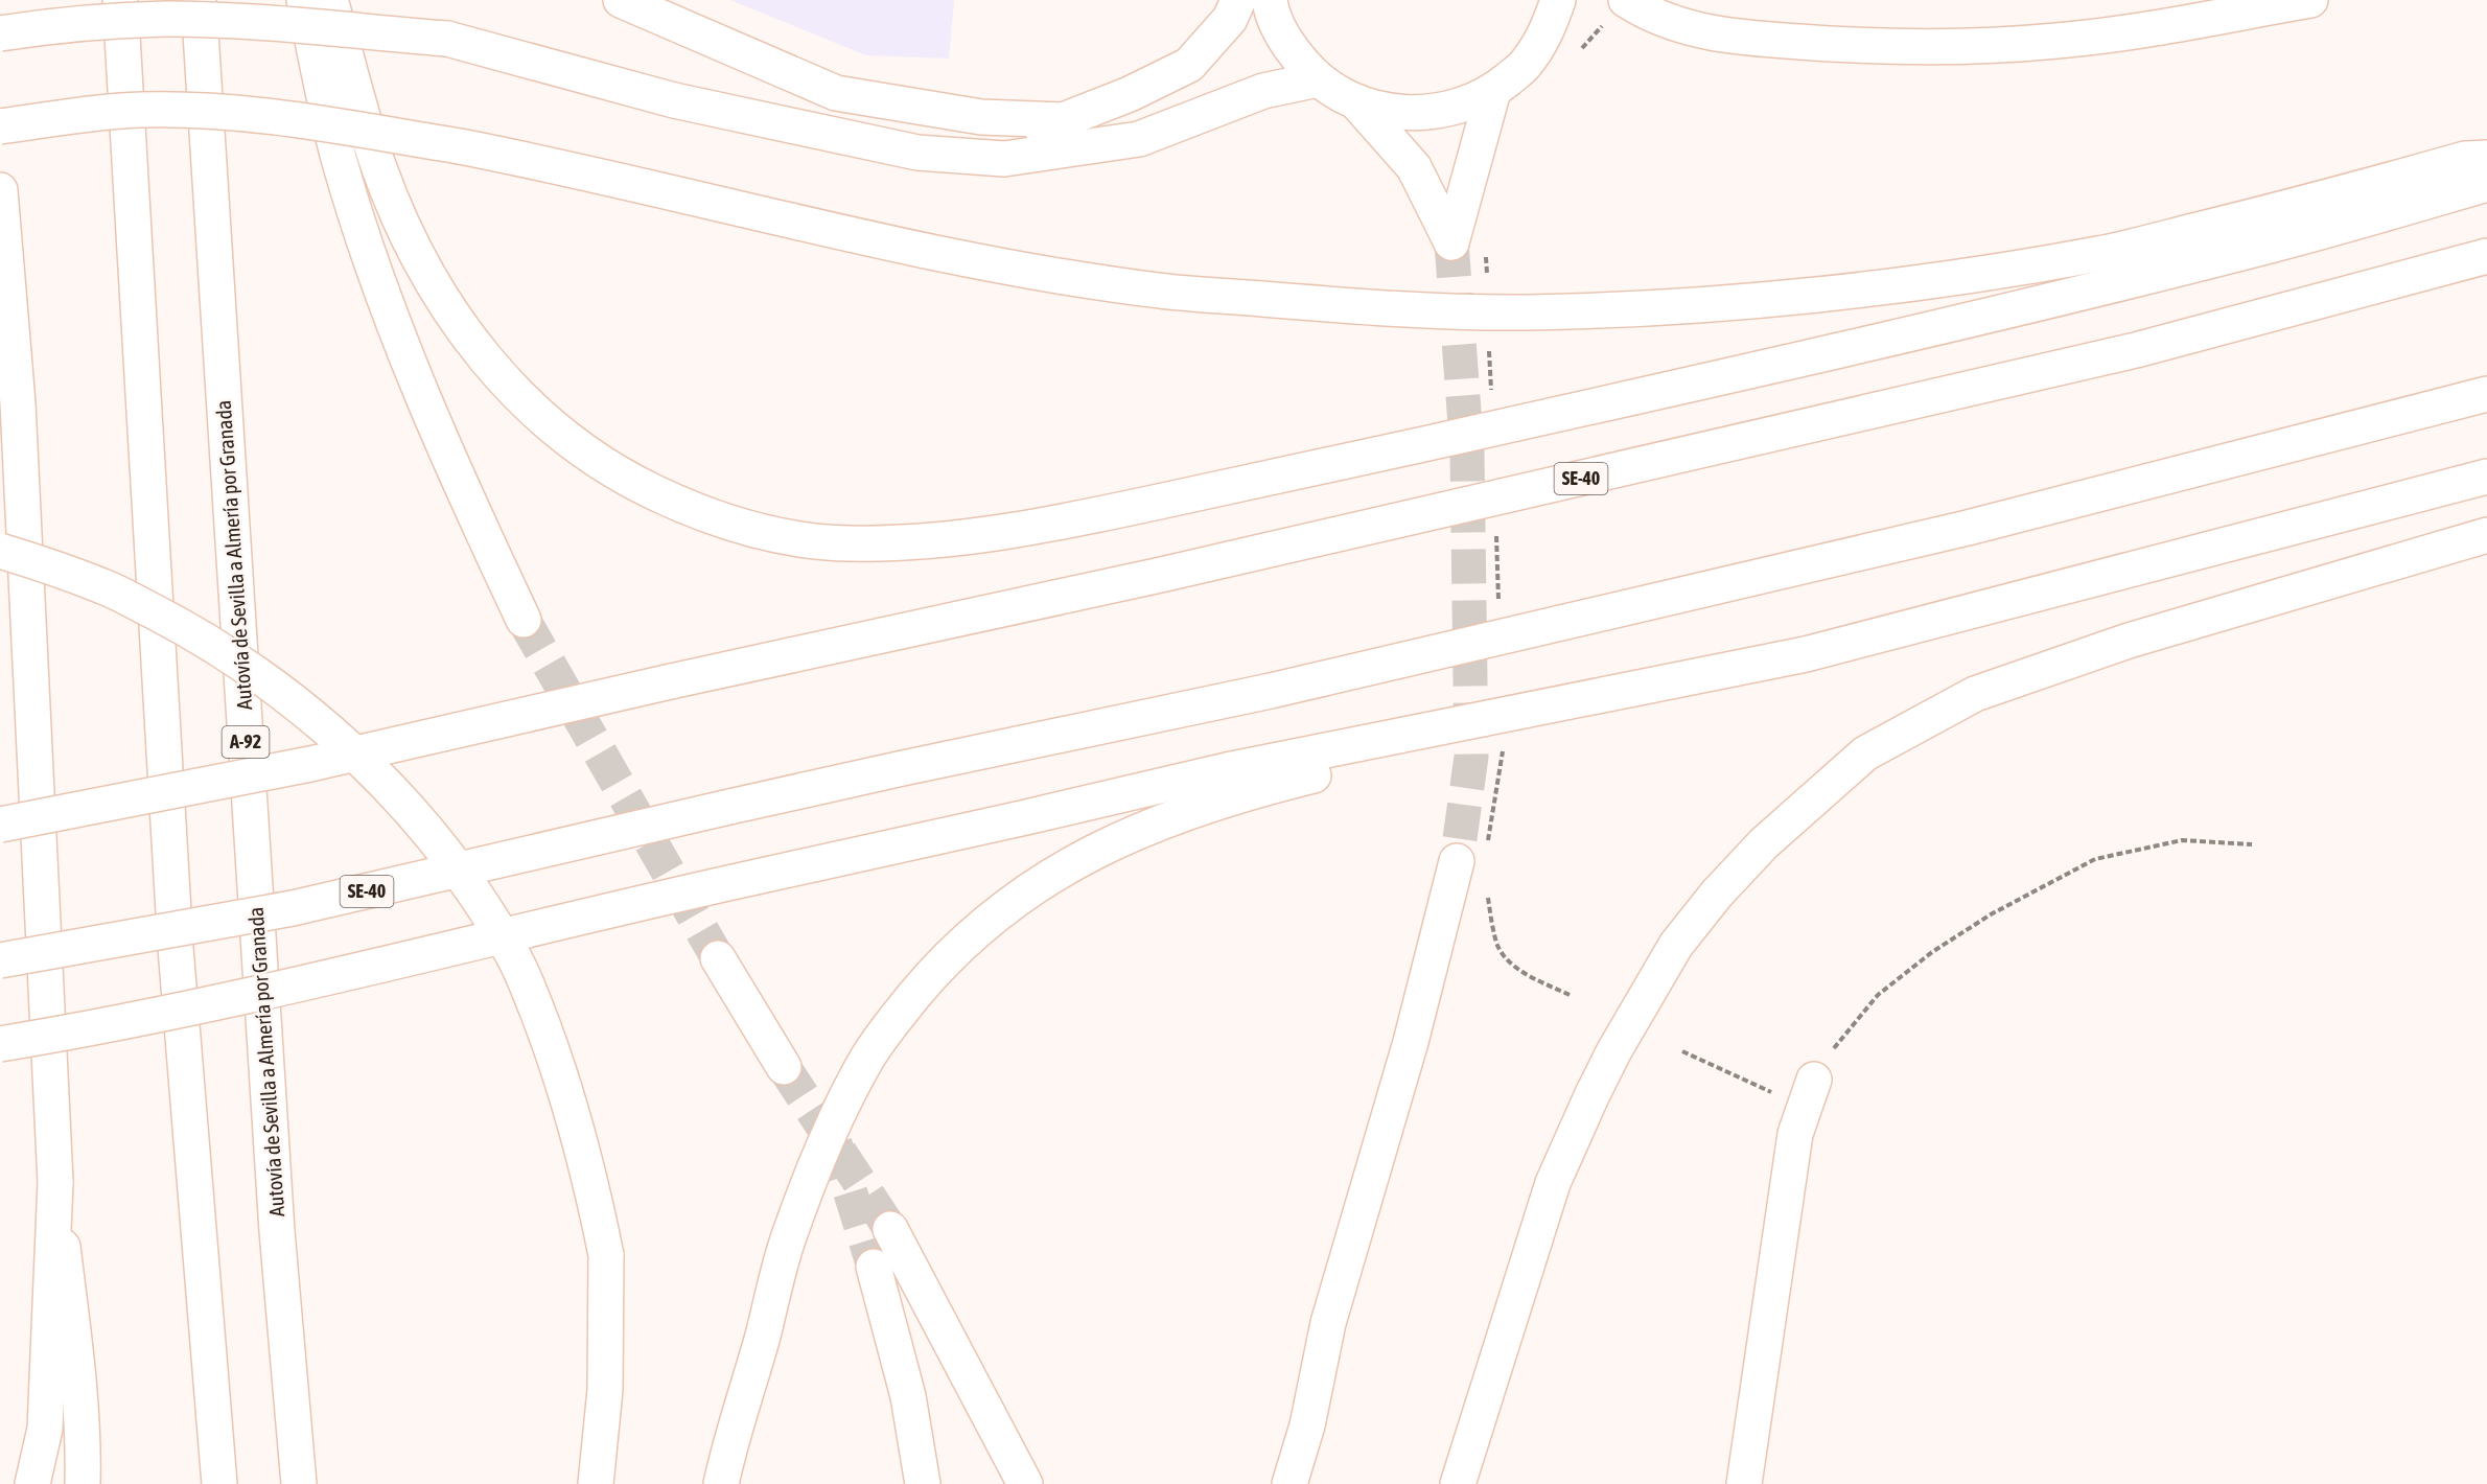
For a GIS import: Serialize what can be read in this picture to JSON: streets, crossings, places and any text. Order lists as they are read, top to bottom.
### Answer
{
  "streets": {
    "main road": ["SE-40", "Autovía de Sevilla a Almería por Granada", "A-92"]
  }
}
